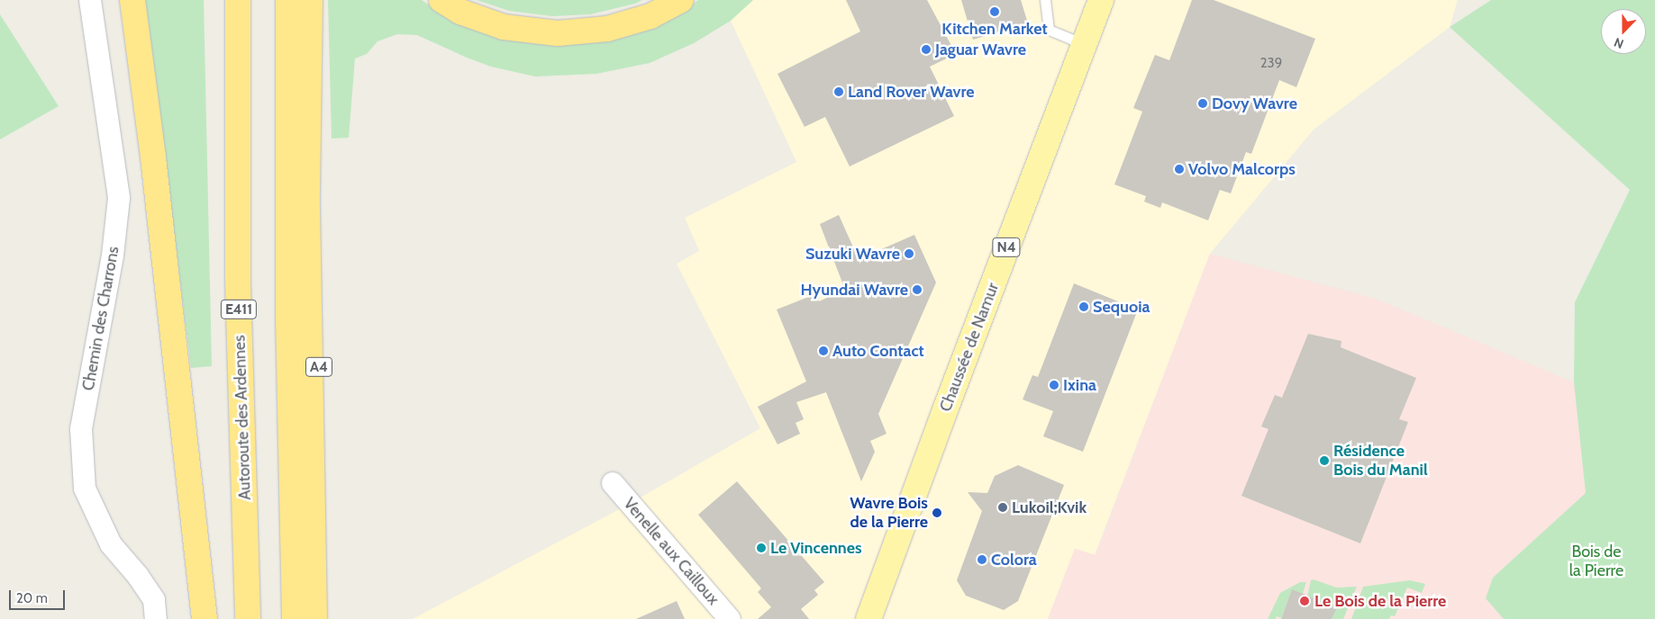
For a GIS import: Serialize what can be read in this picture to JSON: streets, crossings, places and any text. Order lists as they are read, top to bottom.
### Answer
{
  "streets": {
    "highway": ["E411", "A4", "Autoroute des Ardennes"],
    "main road": ["N4", "Chaussée de Namur"],
    "street": ["Chemin des Charrons", "Venelle aux Cailloux"]
  },
  "parks": ["Bois de la Pierre"],
  "places": [
    "Kitchen Market",
    "Jaguar Wavre",
    "Land Rover Wavre",
    "Dovy Wavre",
    "Volvo Malcorps",
    "Suzuki Wavre",
    "Hyundai Wavre",
    "Sequoia",
    "Auto Contact",
    "Ixina",
    "Résidence Bois du Manil",
    "Lukoil;Kvik",
    "Wavre Bois de la Pierre",
    "Le Vincennes",
    "Colora",
    "Le Bois de la Pierre"
  ],
  "house_numbers": ["239"],
  "scale_bar": "20 m",
  "north": "bottom"
}
